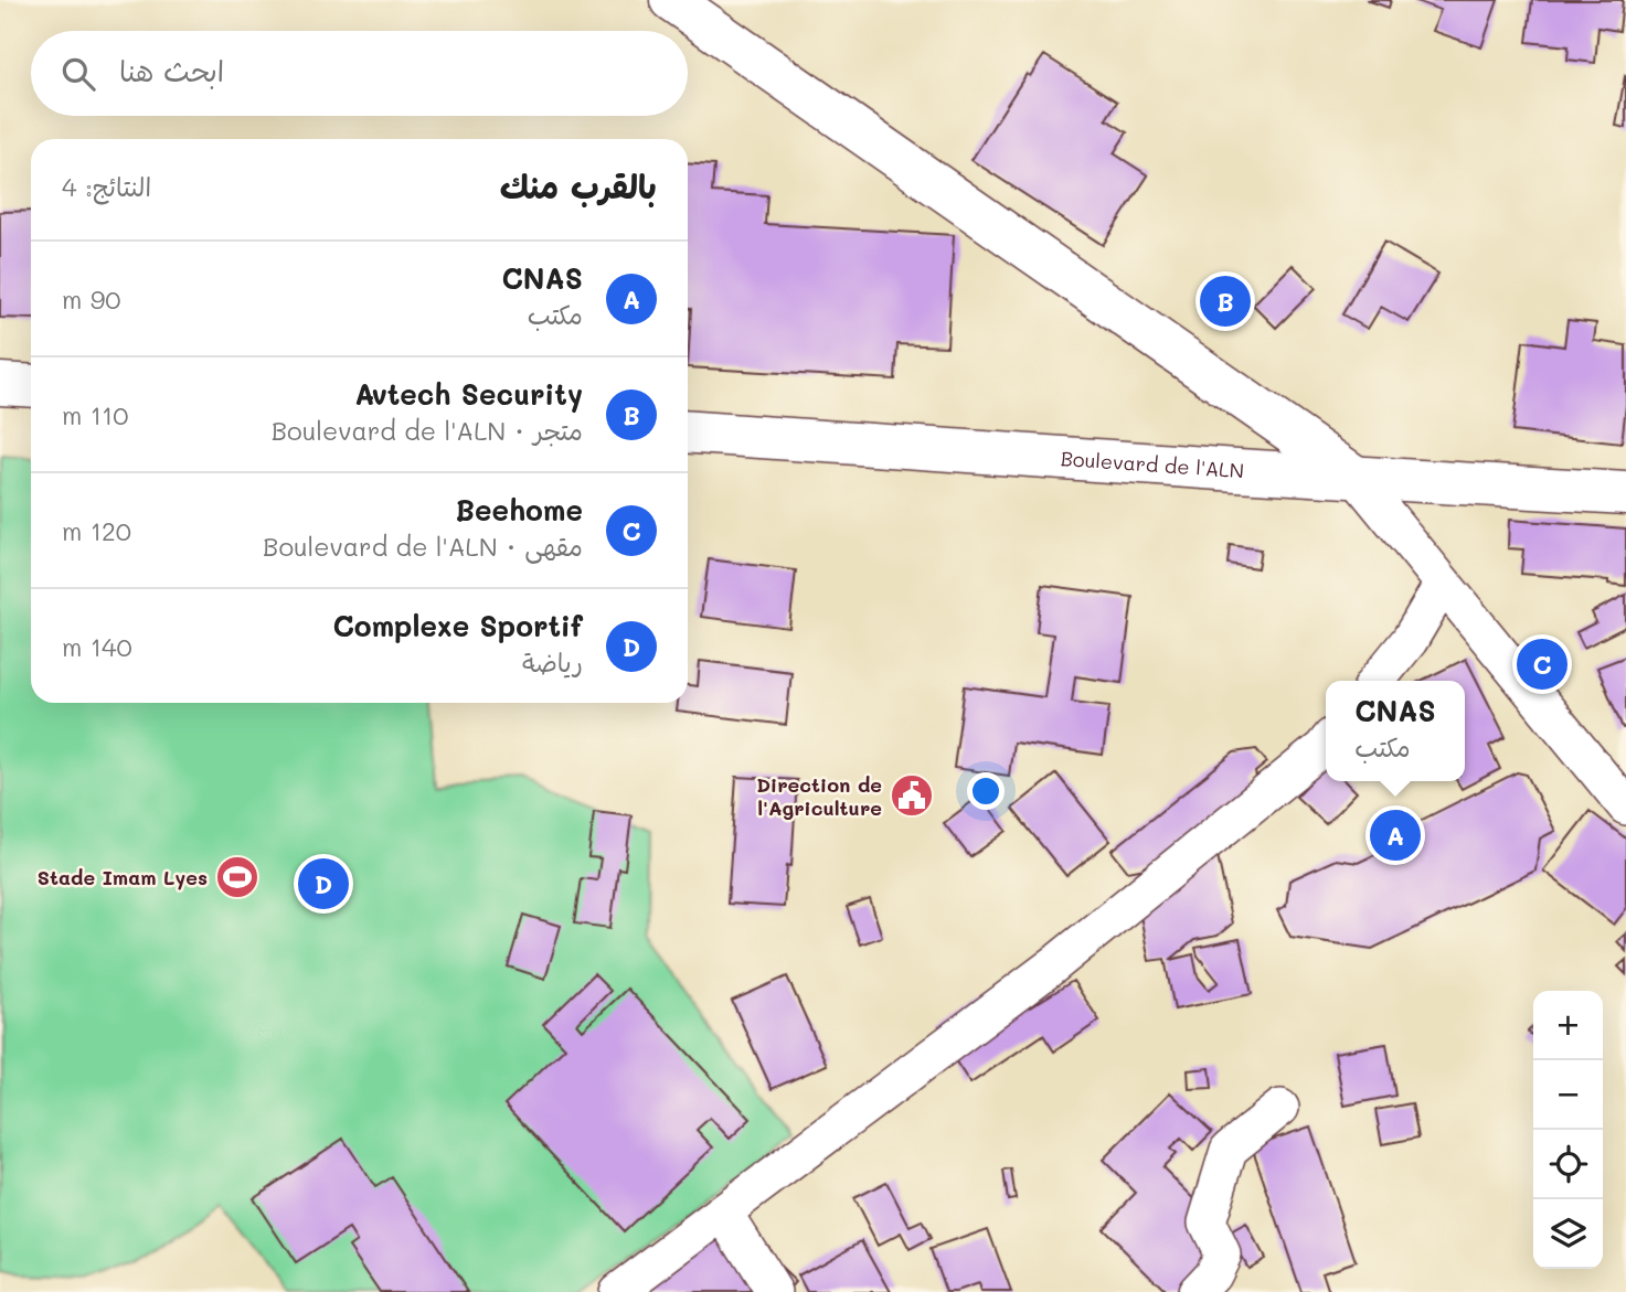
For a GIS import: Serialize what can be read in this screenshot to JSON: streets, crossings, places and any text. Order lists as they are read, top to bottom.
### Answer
{
  "streets": {
    "main road": ["Boulevard de l'ALN"]
  },
  "places": {
    "public building": ["Direction de l'Agriculture"],
    "sports": ["Stade Imam Lyes"]
  },
  "page": {
    "search": "ابحث هنا",
    "heading": ["بالقرب منك", "النتائج: 4"],
    "list": [
      {
        "mark": "A",
        "name": "CNAS",
        "note": "مكتب",
        "value": "90 m"
      },
      {
        "mark": "B",
        "name": "Avtech Security",
        "note": "متجر · Boulevard de l'ALN",
        "value": "110 m"
      },
      {
        "mark": "C",
        "name": "Beehome",
        "note": "مقهى · Boulevard de l'ALN",
        "value": "120 m"
      },
      {
        "mark": "D",
        "name": "Complexe Sportif",
        "note": "رياضة",
        "value": "140 m"
      }
    ],
    "pins": [
      "B",
      "C",
      "A",
      "D"
    ],
    "popup": ["CNAS", "مكتب"],
    "map_buttons": ["+", "−"]
  }
}
